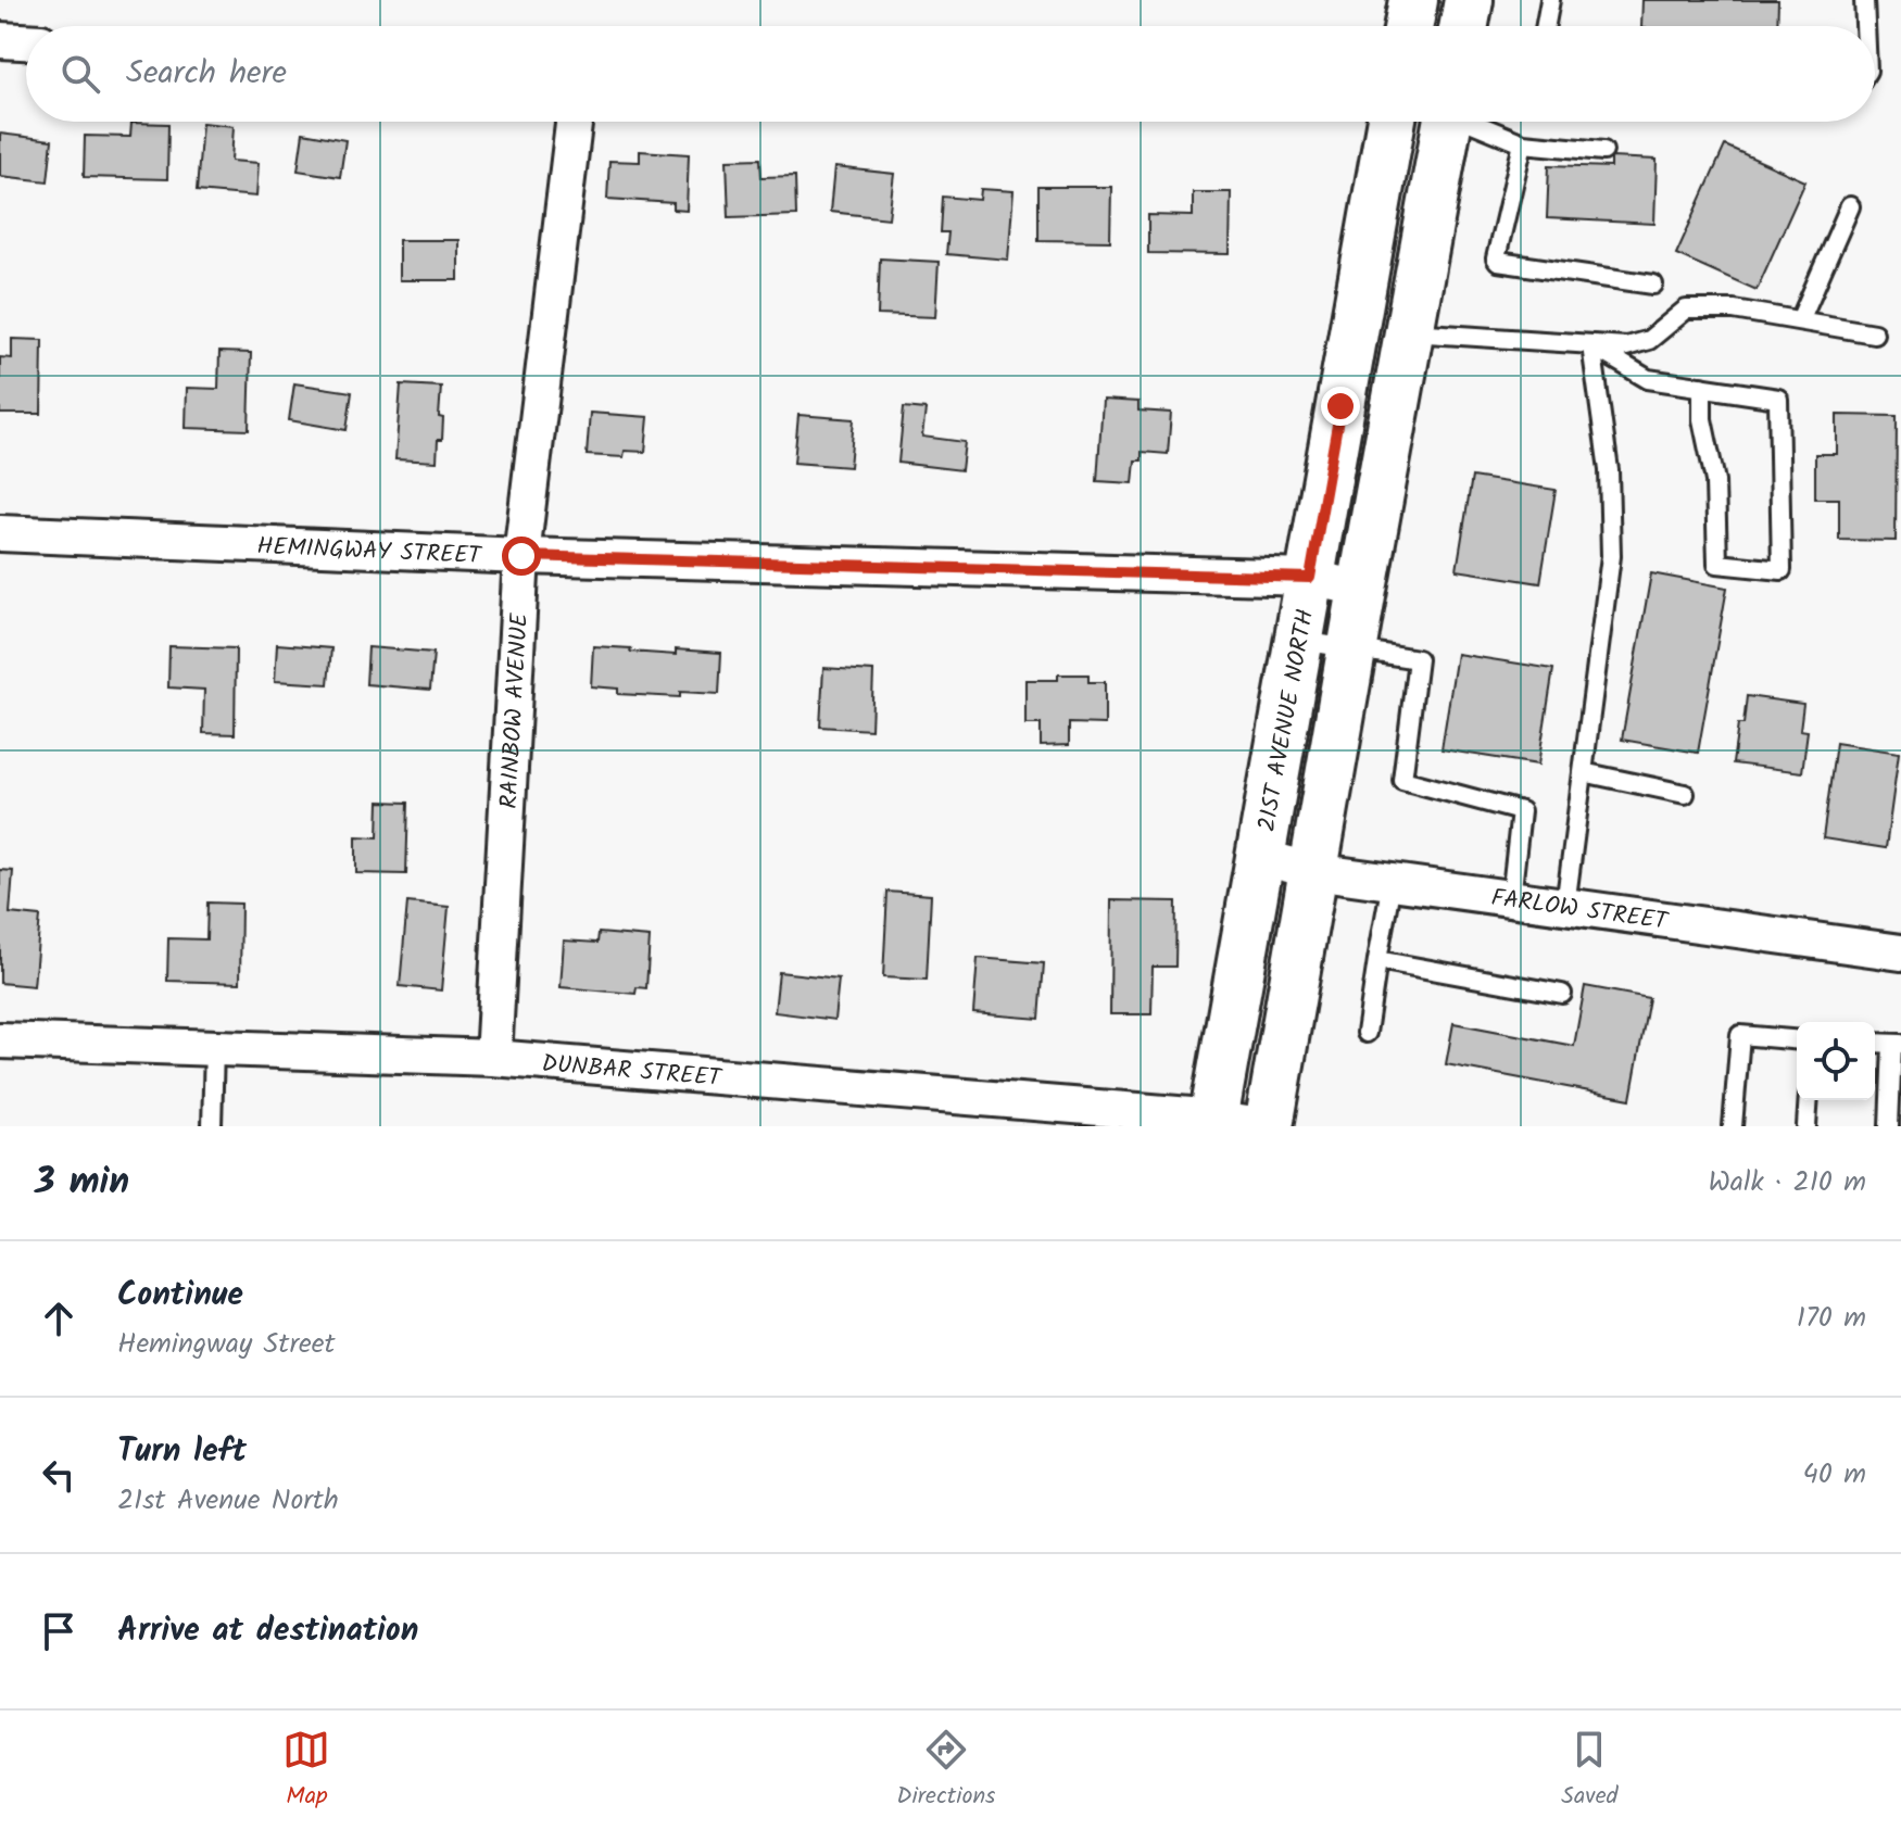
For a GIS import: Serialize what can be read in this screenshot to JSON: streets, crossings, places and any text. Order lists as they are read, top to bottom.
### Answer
{
  "streets": {
    "main road": ["21ST AVENUE NORTH"],
    "street": [
      "HEMINGWAY STREET",
      "RAINBOW AVENUE",
      "FARLOW STREET",
      "DUNBAR STREET"
    ]
  },
  "crossings": [
    ["HEMINGWAY STREET", "RAINBOW AVENUE"],
    ["HEMINGWAY STREET", "21ST AVENUE NORTH"],
    ["RAINBOW AVENUE", "DUNBAR STREET"],
    ["21ST AVENUE NORTH", "FARLOW STREET"],
    ["21ST AVENUE NORTH", "DUNBAR STREET"]
  ],
  "page": {
    "search": "Search here",
    "heading": ["3 min", "Walk · 210 m"],
    "list": [
      ["Continue", "Hemingway Street", "170 m"],
      ["Turn left", "21st Avenue North", "40 m"],
      "Arrive at destination"
    ],
    "nav": ["Map", "Directions", "Saved"]
  }
}
